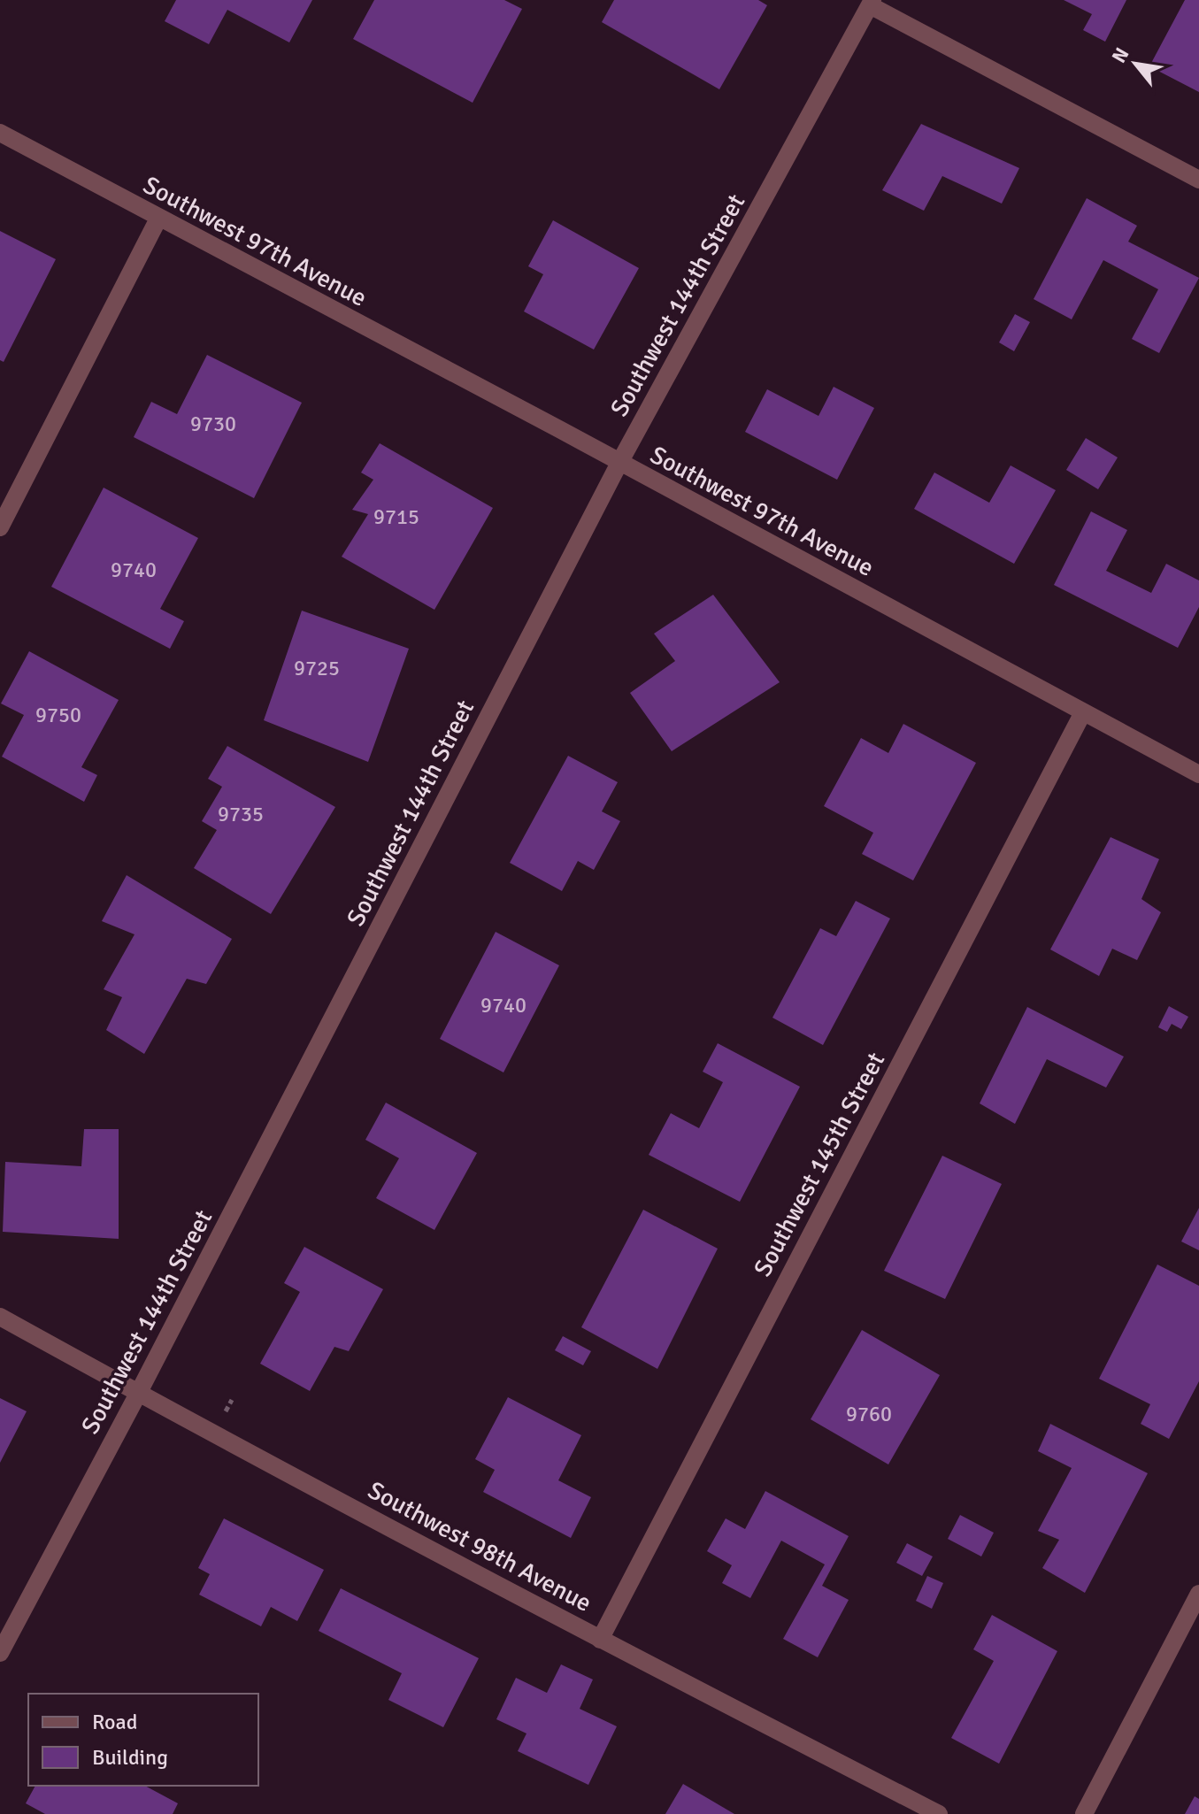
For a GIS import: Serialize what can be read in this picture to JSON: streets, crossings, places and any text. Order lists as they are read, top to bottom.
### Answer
{
  "streets": {
    "street": [
      "Southwest 97th Avenue",
      "Southwest 144th Street",
      "Southwest 145th Street",
      "Southwest 98th Avenue"
    ]
  },
  "crossings": [
    ["Southwest 97th Avenue", "Southwest 144th Street"],
    ["Southwest 97th Avenue", "Southwest 145th Street"],
    ["Southwest 144th Street", "Southwest 98th Avenue"],
    ["Southwest 145th Street", "Southwest 98th Avenue"]
  ],
  "house_numbers": [
    "9730",
    "9715",
    "9740",
    "9725",
    "9750",
    "9735",
    "9740",
    "9760"
  ],
  "legend": ["Road", "Building"],
  "north": "top left"
}
